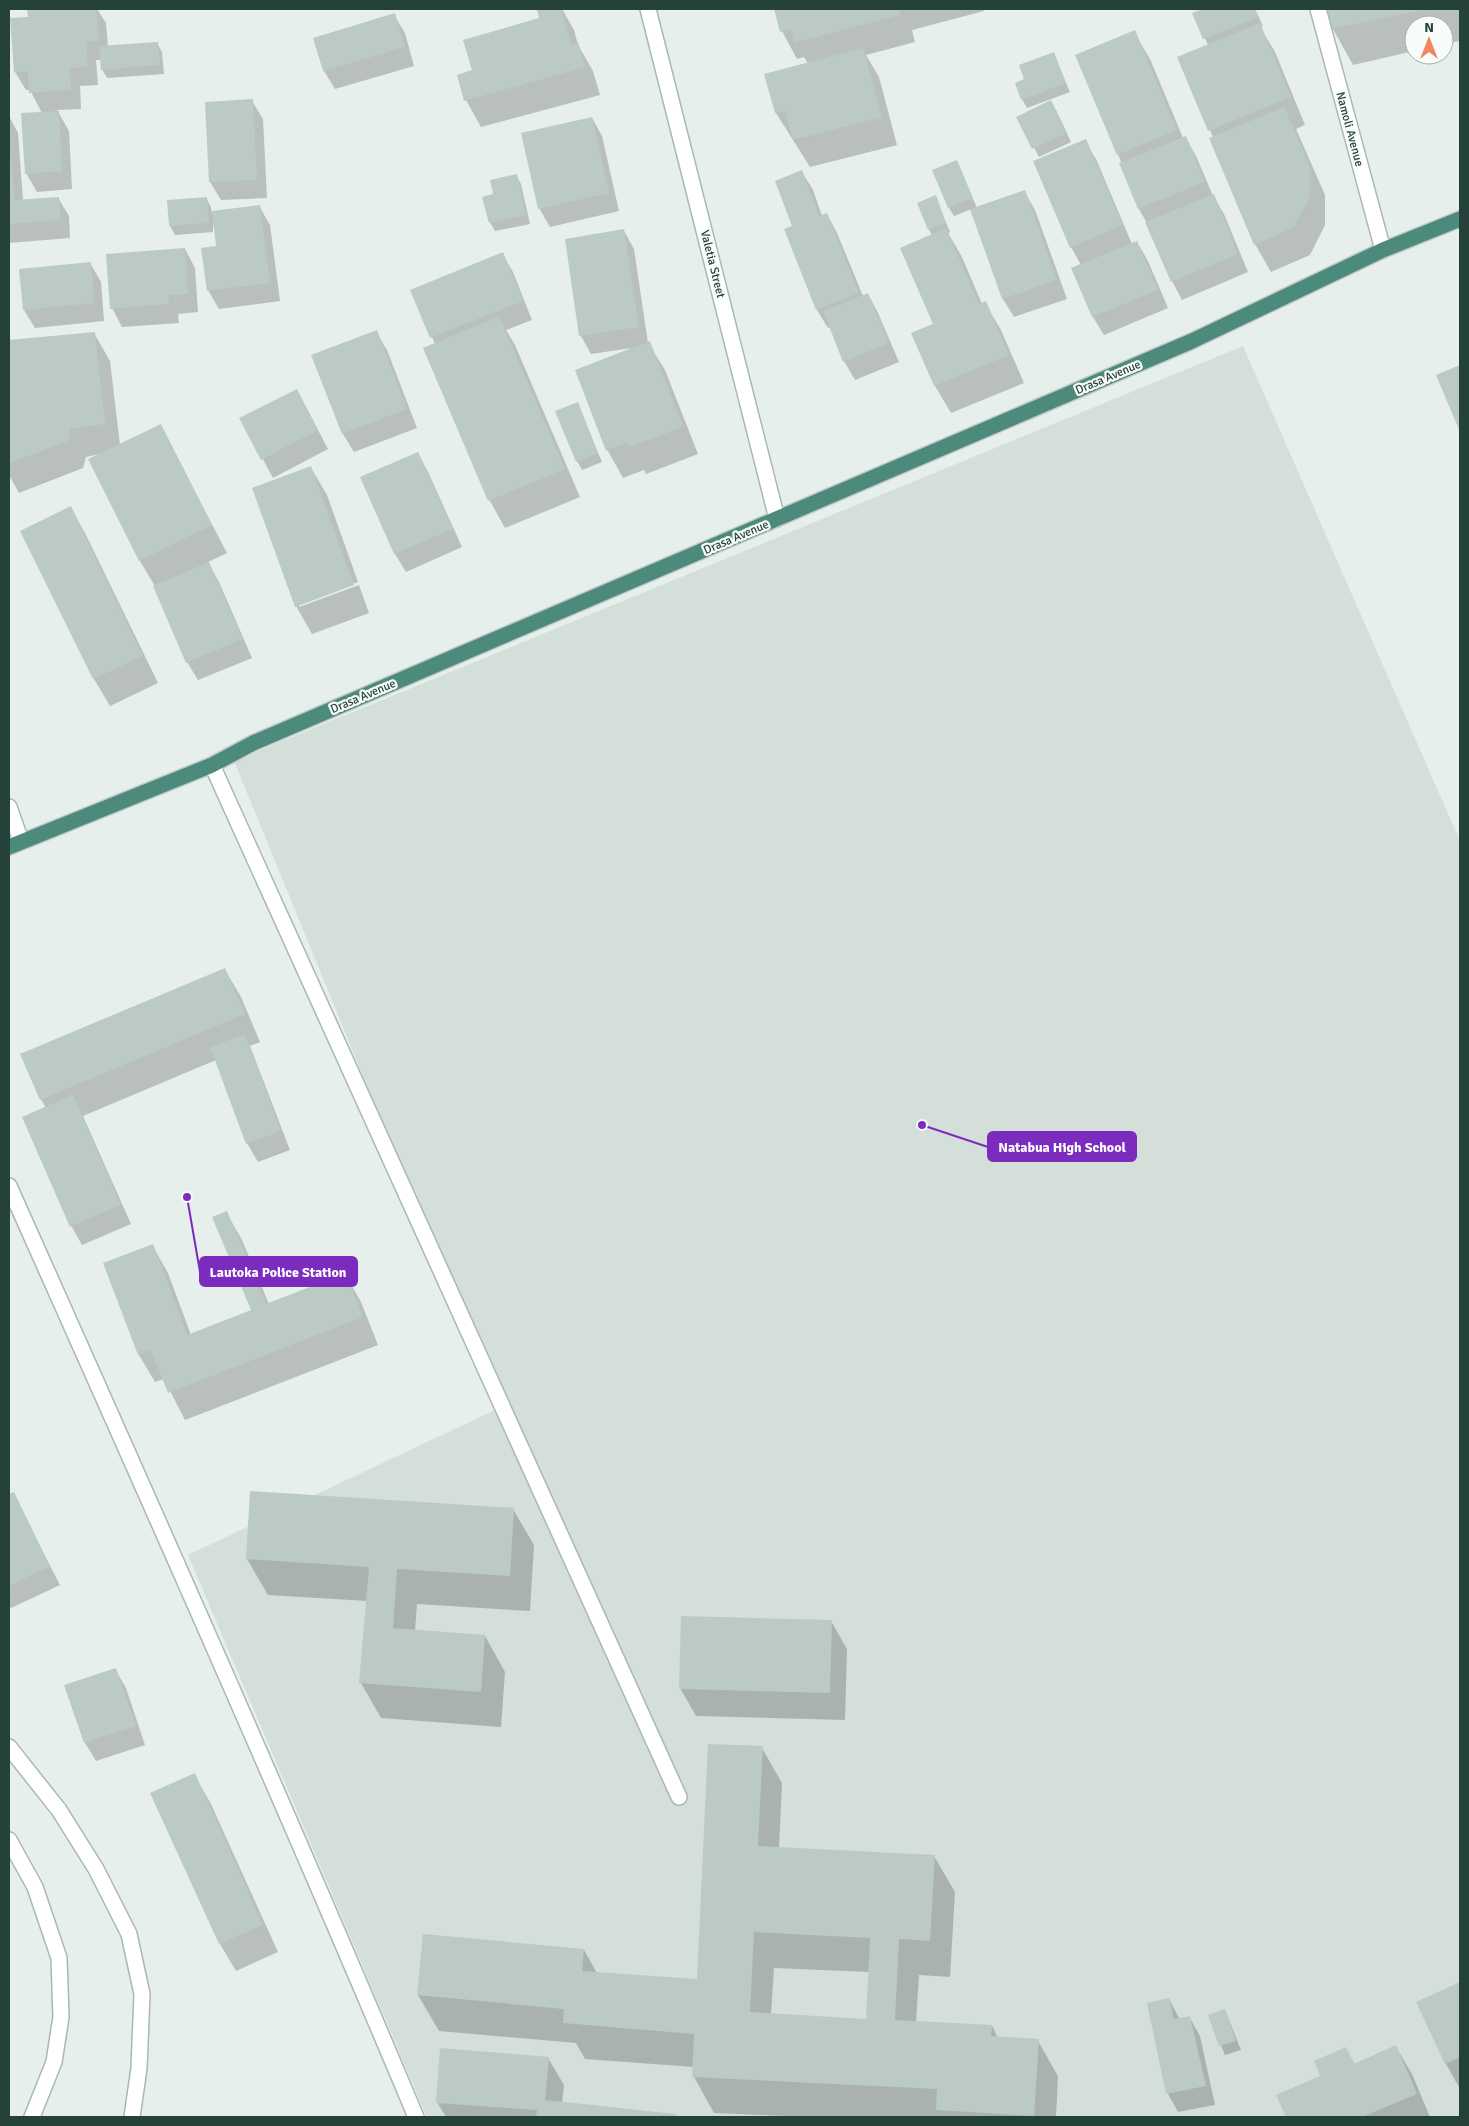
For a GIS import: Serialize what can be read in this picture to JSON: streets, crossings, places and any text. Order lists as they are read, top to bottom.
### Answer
{
  "streets": {
    "highway": ["Drasa Avenue"],
    "street": ["Namoli Avenue", "Valetia Street"]
  },
  "crossings": [
    ["Namoli Avenue", "Drasa Avenue"],
    ["Valetia Street", "Drasa Avenue"]
  ],
  "places": ["Natabua High School", "Lautoka Police Station"],
  "north": "top"
}
